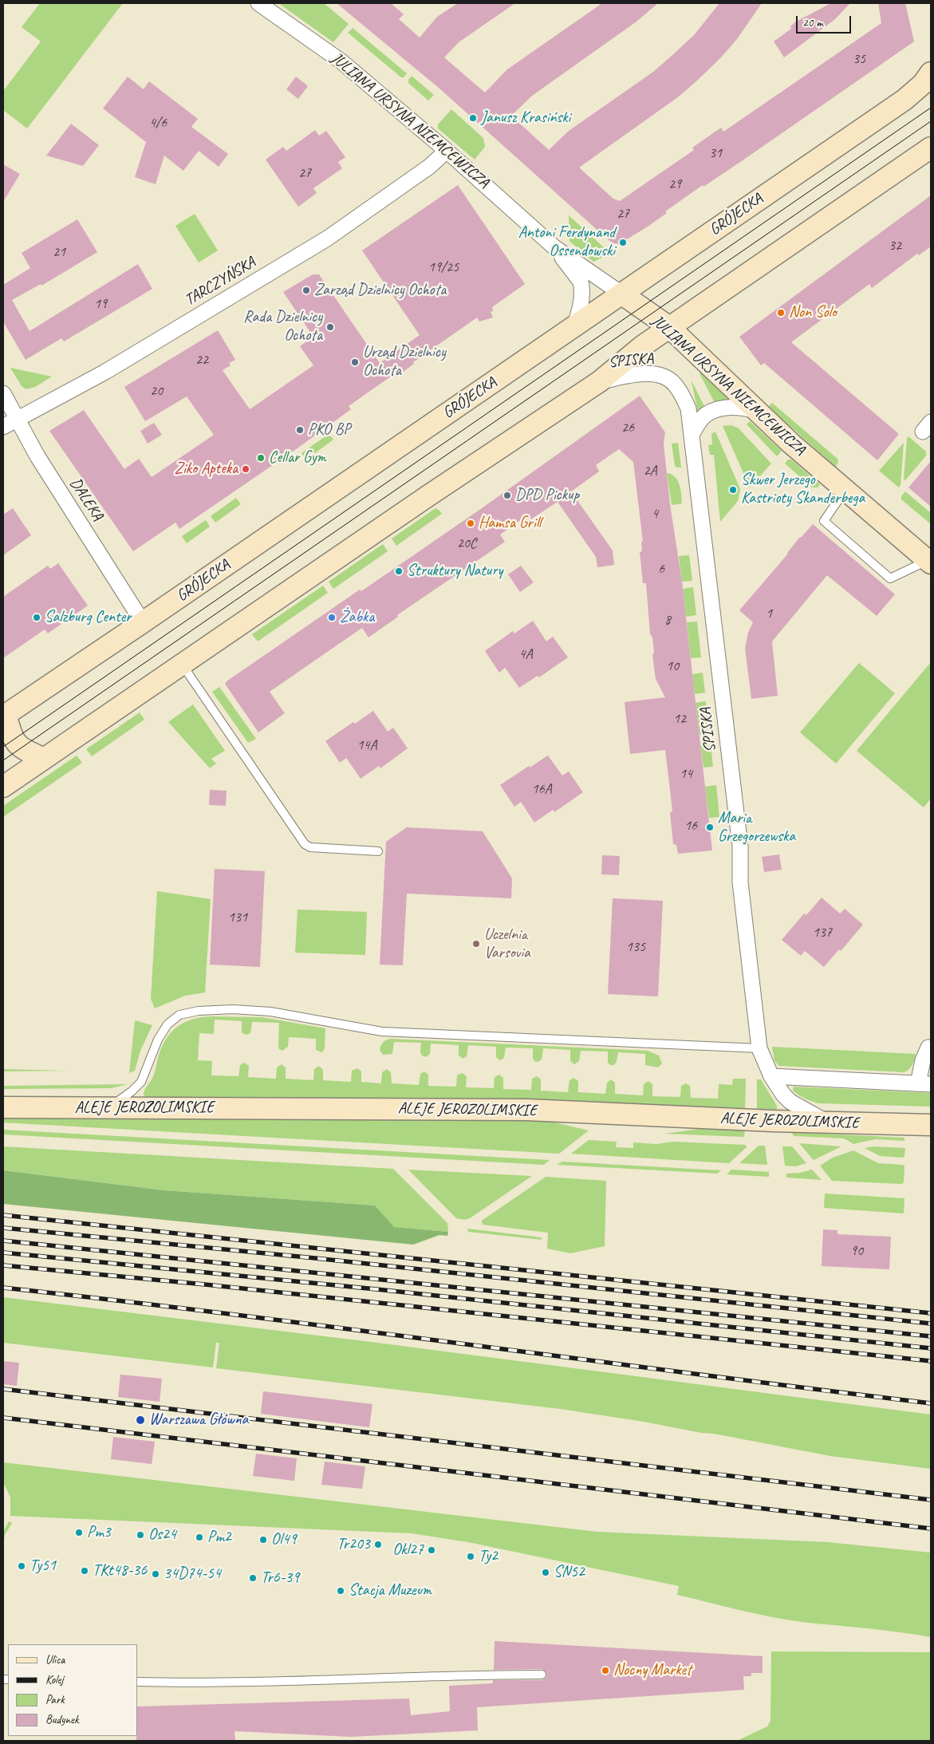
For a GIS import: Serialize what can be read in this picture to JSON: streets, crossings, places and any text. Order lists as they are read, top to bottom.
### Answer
{
  "streets": {
    "main road": ["JULIANA URSYNA NIEMCEWICZA", "GRÓJECKA", "ALEJE JEROZOLIMSKIE"],
    "street": ["TARCZYŃSKA", "SPISKA", "DALEKA"]
  },
  "crossings": [
    ["JULIANA URSYNA NIEMCEWICZA", "GRÓJECKA"],
    ["JULIANA URSYNA NIEMCEWICZA", "TARCZYŃSKA"],
    ["GRÓJECKA", "DALEKA"],
    ["TARCZYŃSKA", "DALEKA"],
    ["SPISKA", "ALEJE JEROZOLIMSKIE"]
  ],
  "places": [
    "Janusz Krasiński",
    "Antoni Ferdynand Ossendowski",
    "Zarząd Dzielnicy Ochota",
    "Non Solo",
    "Rada Dzielnicy Ochota",
    "Urząd Dzielnicy Ochota",
    "PKO BP",
    "Cellar Gym",
    "Ziko Apteka",
    "Skwer Jerzego Kastrioty Skanderbega",
    "DPD Pickup",
    "Hamsa Grill",
    "Struktury Natury",
    "Salzburg Center",
    "Żabka",
    "Maria Grzegorzewska",
    "Uczelnia Varsovia",
    "Warszawa Główna",
    "Pm3",
    "Os24",
    "Pm2",
    "Ol49",
    "Tr203",
    "Okl27",
    "Ty2",
    "Ty51",
    "TKt48-36",
    "SN52",
    "34D74-54",
    "Tr6-39",
    "Stacja Muzeum",
    "Nocny Market"
  ],
  "house_numbers": [
    "35",
    "4/6",
    "31",
    "27",
    "29",
    "27",
    "32",
    "21",
    "19/25",
    "19",
    "22",
    "20",
    "26",
    "2A",
    "4",
    "20C",
    "6",
    "1",
    "8",
    "4A",
    "10",
    "12",
    "14A",
    "14",
    "16A",
    "16",
    "131",
    "137",
    "135",
    "90"
  ],
  "legend": [
    "Ulica",
    "Kolej",
    "Park",
    "Budynek"
  ],
  "scale_bar": "20 m"
}
